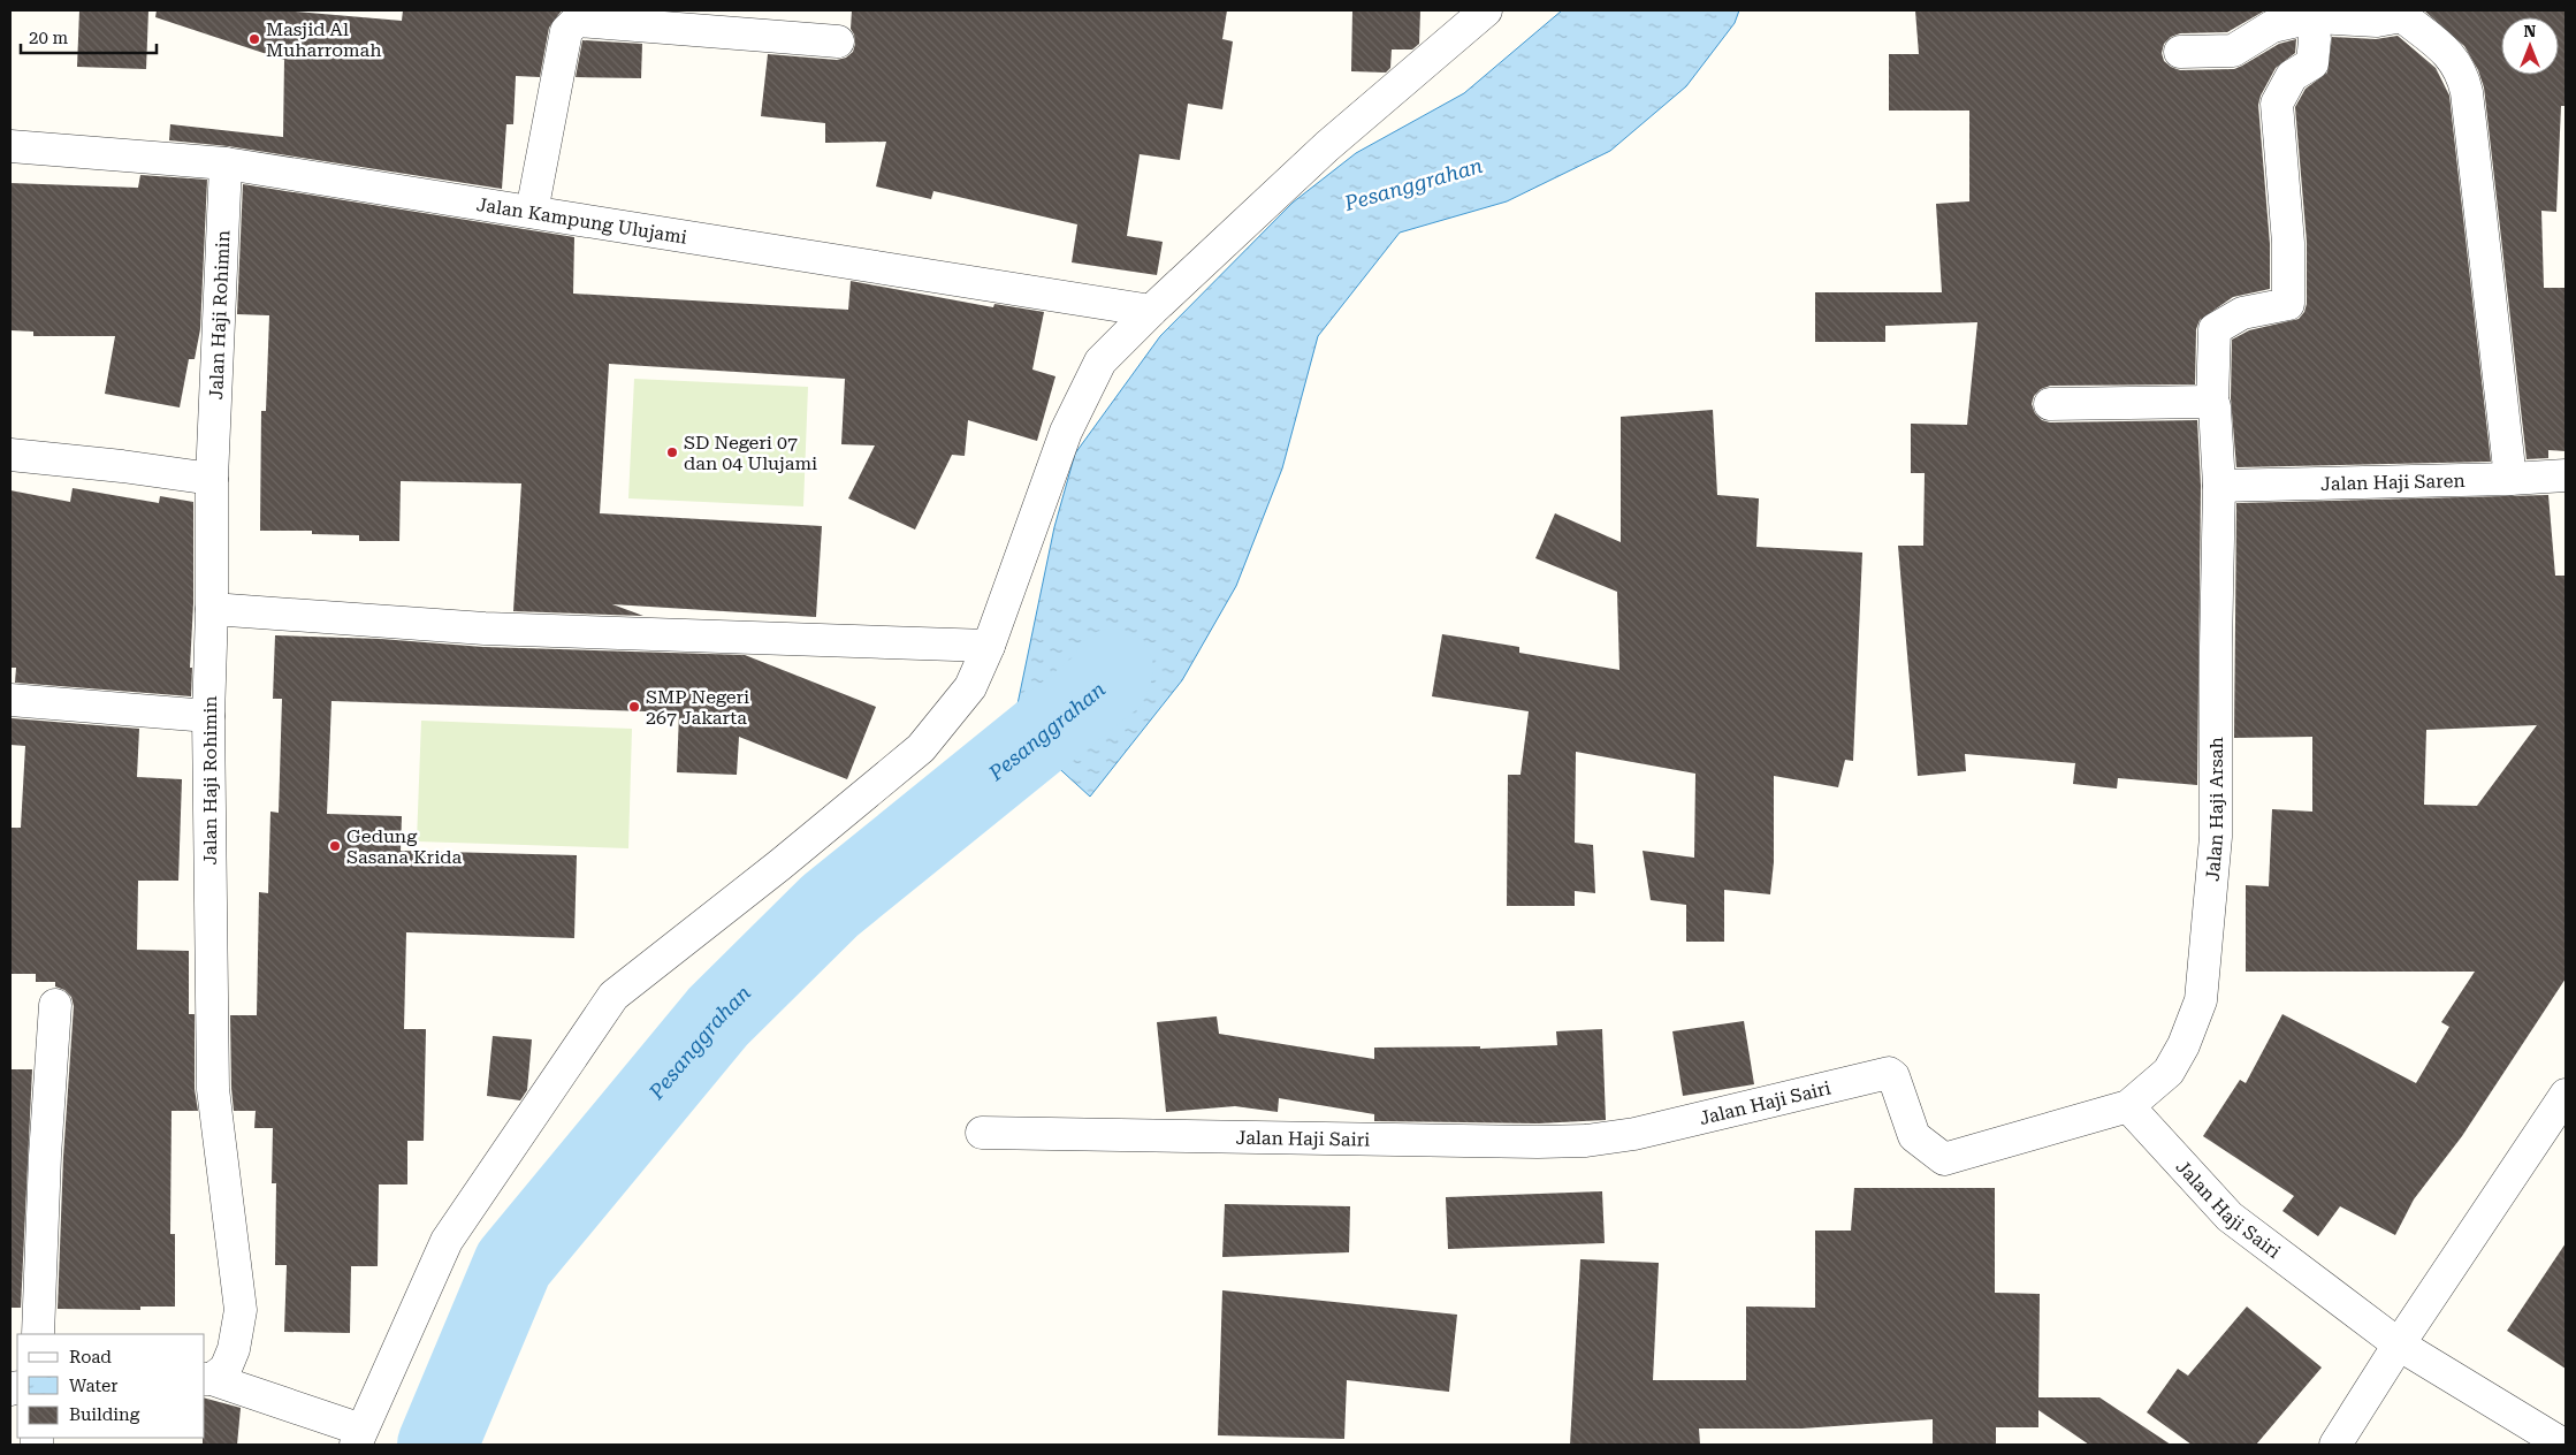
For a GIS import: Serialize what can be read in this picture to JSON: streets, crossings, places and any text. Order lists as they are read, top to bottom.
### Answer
{
  "streets": {
    "street": [
      "Jalan Kampung Ulujami",
      "Jalan Haji Rohimin",
      "Jalan Haji Saren",
      "Jalan Haji Arsah",
      "Jalan Haji Sairi"
    ]
  },
  "crossings": [
    ["Jalan Kampung Ulujami", "Jalan Haji Rohimin"],
    ["Jalan Haji Saren", "Jalan Haji Arsah"],
    ["Jalan Haji Arsah", "Jalan Haji Sairi"]
  ],
  "water": ["Pesanggrahan"],
  "places": [
    "Masjid Al Muharromah",
    "SD Negeri 07 dan 04 Ulujami",
    "SMP Negeri 267 Jakarta",
    "Gedung Sasana Krida"
  ],
  "legend": ["Road", "Water", "Building"],
  "scale_bar": "20 m",
  "north": "top"
}
